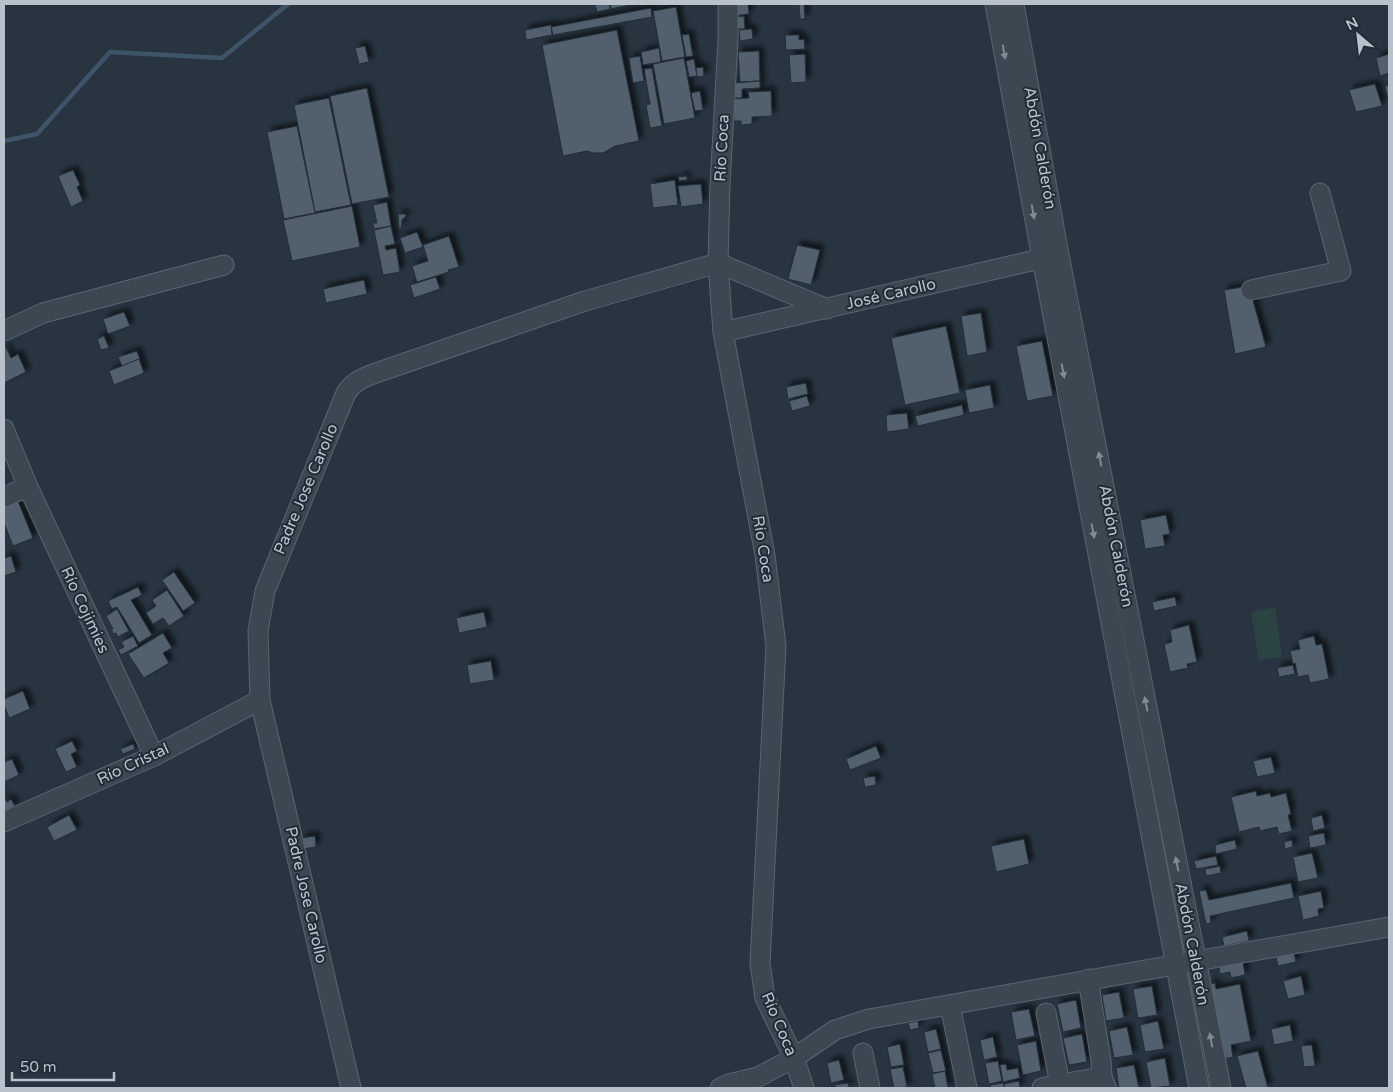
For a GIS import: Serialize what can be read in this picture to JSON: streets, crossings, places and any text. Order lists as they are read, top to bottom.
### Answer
{
  "streets": {
    "street": [
      "Río Coca",
      "Abdón Calderón",
      "José Carollo",
      "Padre Jose Carollo",
      "Río Cojimies",
      "Río Cristal"
    ]
  },
  "crossings": [
    ["Río Coca", "José Carollo"],
    ["Río Coca", "Padre Jose Carollo"],
    ["Abdón Calderón", "José Carollo"],
    ["Padre Jose Carollo", "Río Cristal"],
    ["Río Cojimies", "Río Cristal"]
  ],
  "scale_bar": "50 m",
  "north": "top left"
}
